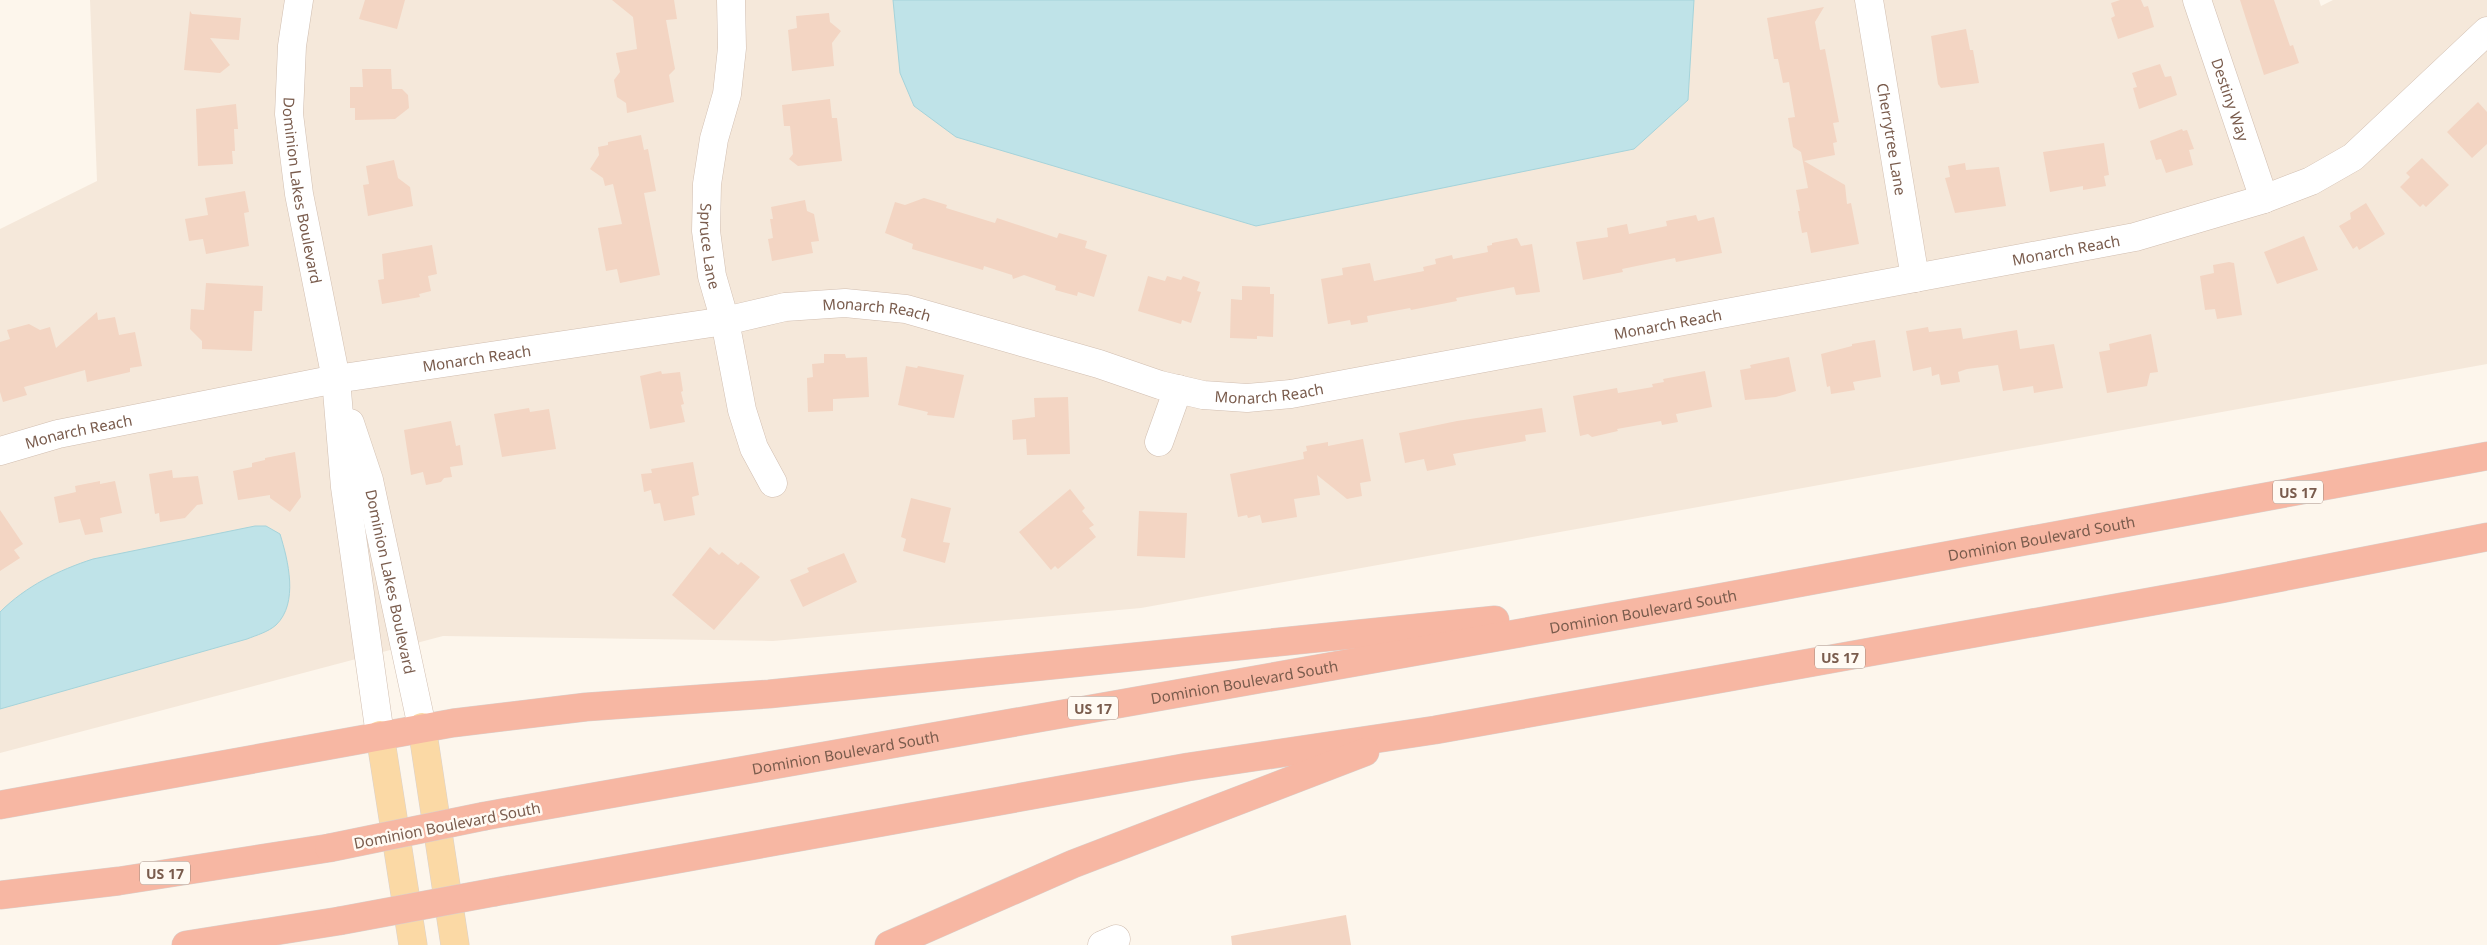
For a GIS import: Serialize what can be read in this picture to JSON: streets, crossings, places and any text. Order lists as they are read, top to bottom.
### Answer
{
  "streets": {
    "highway": ["US 17", "Dominion Boulevard South"],
    "street": [
      "Destiny Way",
      "Cherrytree Lane",
      "Dominion Lakes Boulevard",
      "Spruce Lane",
      "Monarch Reach"
    ]
  },
  "crossings": [
    ["Destiny Way", "Monarch Reach"],
    ["Cherrytree Lane", "Monarch Reach"],
    ["Dominion Lakes Boulevard", "Monarch Reach"],
    ["Spruce Lane", "Monarch Reach"]
  ]
}
